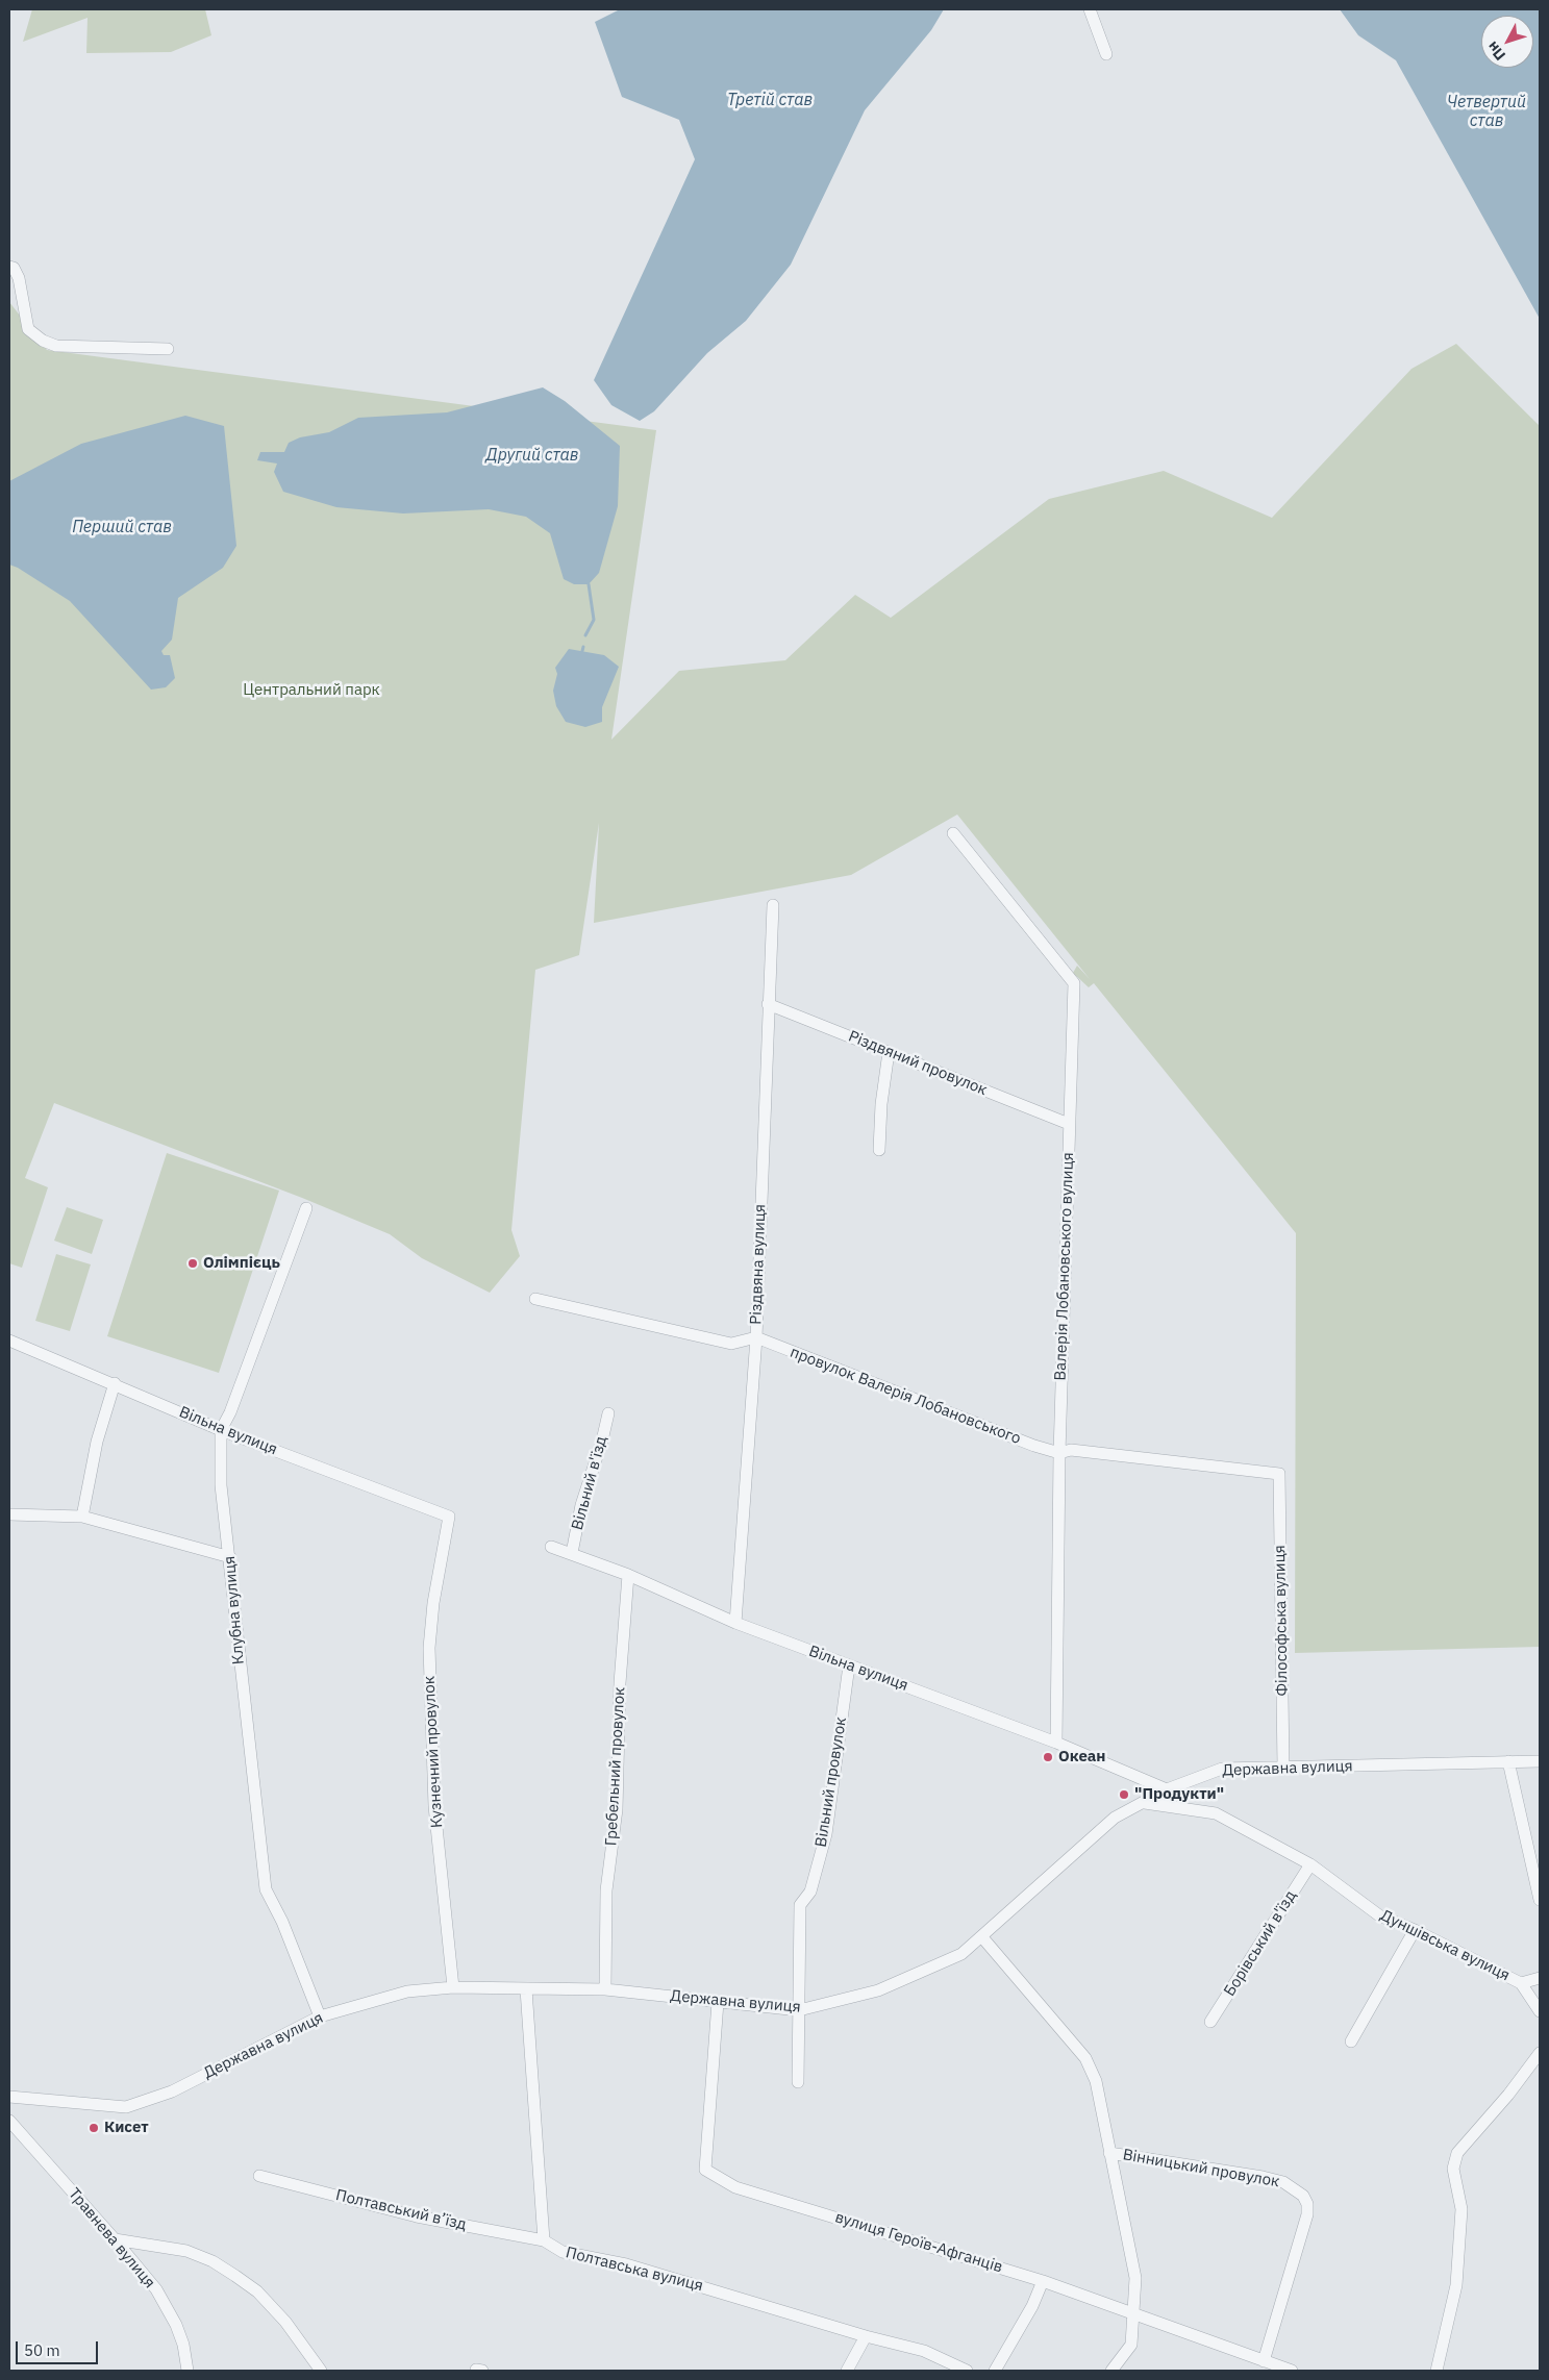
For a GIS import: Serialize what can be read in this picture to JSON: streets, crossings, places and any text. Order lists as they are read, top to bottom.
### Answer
{
  "streets": {
    "street": [
      "Різдвяний провулок",
      "Різдвяна вулиця",
      "Валерія Лобановського вулиця",
      "провулок Валерія Лобановського",
      "Вільна вулиця",
      "Вільний в'їзд",
      "Клубна вулиця",
      "Філософська вулиця",
      "Кузнечний провулок",
      "Гребельний провулок",
      "Державна вулиця",
      "Вільний провулок",
      "Борівський в'їзд",
      "Дуншівська вулиця",
      "Вінницький провулок",
      "Полтавський в’їзд",
      "Травнева вулиця",
      "вулиця Героїв-Афганців",
      "Полтавська вулиця"
    ]
  },
  "crossings": [
    ["Різдвяний провулок", "Різдвяна вулиця"],
    ["Різдвяний провулок", "Валерія Лобановського вулиця"],
    ["Різдвяна вулиця", "провулок Валерія Лобановського"],
    ["Різдвяна вулиця", "Вільна вулиця"],
    ["Валерія Лобановського вулиця", "провулок Валерія Лобановського"],
    ["Валерія Лобановського вулиця", "Вільна вулиця"],
    ["провулок Валерія Лобановського", "Філософська вулиця"],
    ["Вільна вулиця", "Вільний в'їзд"],
    ["Вільна вулиця", "Клубна вулиця"],
    ["Вільна вулиця", "Кузнечний провулок"],
    ["Вільна вулиця", "Гребельний провулок"],
    ["Вільна вулиця", "Державна вулиця"],
    ["Вільна вулиця", "Вільний провулок"],
    ["Клубна вулиця", "Державна вулиця"],
    ["Філософська вулиця", "Державна вулиця"],
    ["Кузнечний провулок", "Державна вулиця"],
    ["Гребельний провулок", "Державна вулиця"],
    ["Державна вулиця", "Вільний провулок"],
    ["Державна вулиця", "Дуншівська вулиця"],
    ["Державна вулиця", "вулиця Героїв-Афганців"],
    ["Борівський в'їзд", "Дуншівська вулиця"],
    ["Вінницький провулок", "вулиця Героїв-Афганців"],
    ["Полтавський в’їзд", "Полтавська вулиця"]
  ],
  "water": [
    "Третій став",
    "Четвертий став",
    "Другий став",
    "Перший став"
  ],
  "parks": ["Центральний парк"],
  "places": [
    "Олімпієць",
    "Океан",
    "\"Продукти\"",
    "Кисет"
  ],
  "scale_bar": "50 m",
  "north": "bottom left"
}
